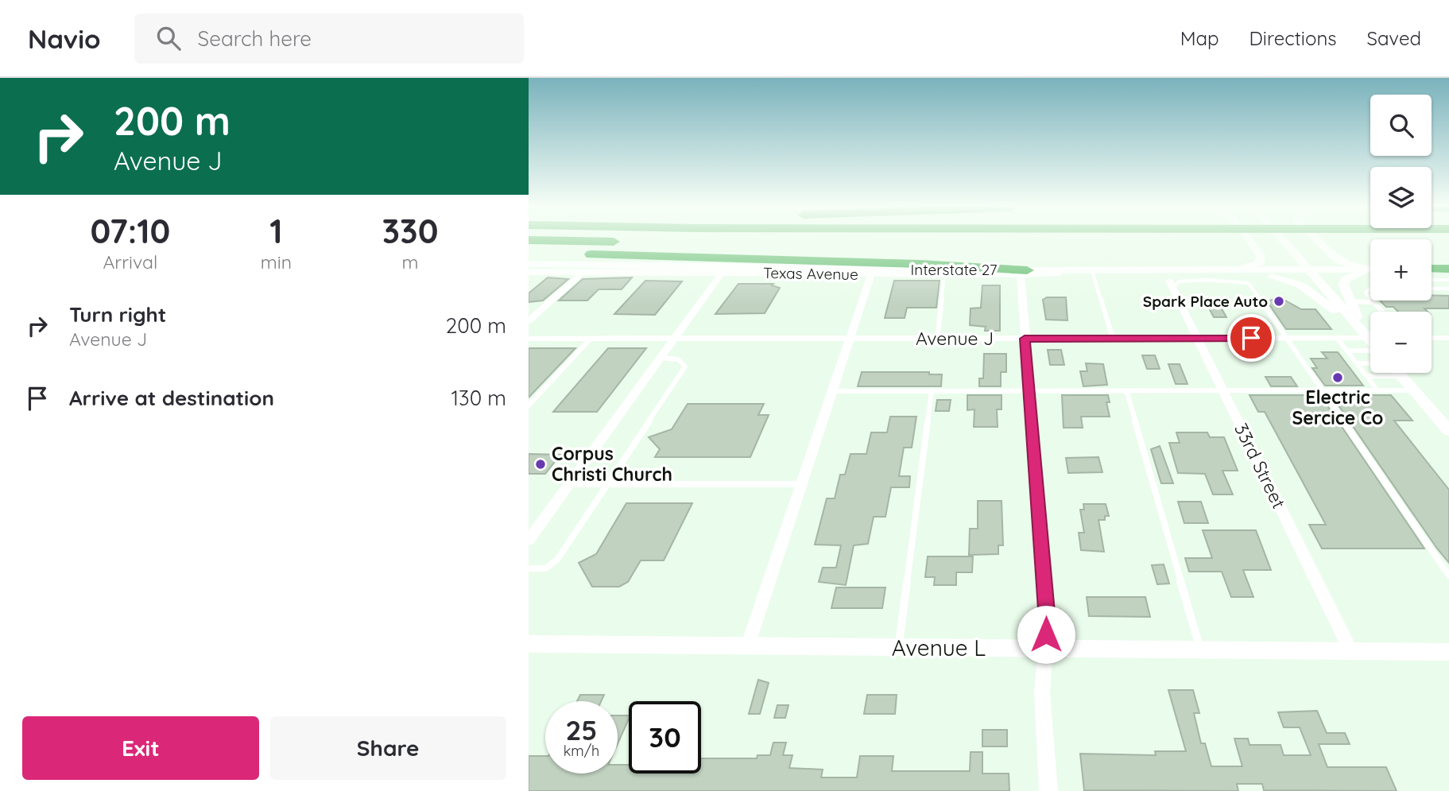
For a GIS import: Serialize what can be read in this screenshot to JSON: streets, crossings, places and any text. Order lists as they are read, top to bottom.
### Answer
{
  "streets": {
    "main road": ["Interstate 27"],
    "street": [
      "Texas Avenue",
      "Avenue J",
      "33rd Street",
      "Avenue L"
    ]
  },
  "crossings": [
    ["Interstate 27", "Texas Avenue"],
    ["Avenue J", "33rd Street"],
    ["33rd Street", "Avenue L"]
  ],
  "places": ["Spark Place Auto", "Electric Sercice Co", "Corpus Christi Church"],
  "page": {
    "header": "Navio",
    "search": "Search here",
    "nav": ["Map", "Directions", "Saved"],
    "turn": ["200 m", "Avenue J"],
    "map_buttons": ["+", "−"],
    "eta": [
      "07:10",
      "Arrival",
      "1",
      "min",
      "330",
      "m"
    ],
    "list": [
      {
        "name": "Turn right",
        "note": "Avenue J",
        "value": "200 m"
      },
      {
        "name": "Arrive at destination",
        "value": "130 m"
      }
    ],
    "speed": "25 km/h",
    "limit": "30",
    "buttons": ["Exit", "Share"]
  }
}
